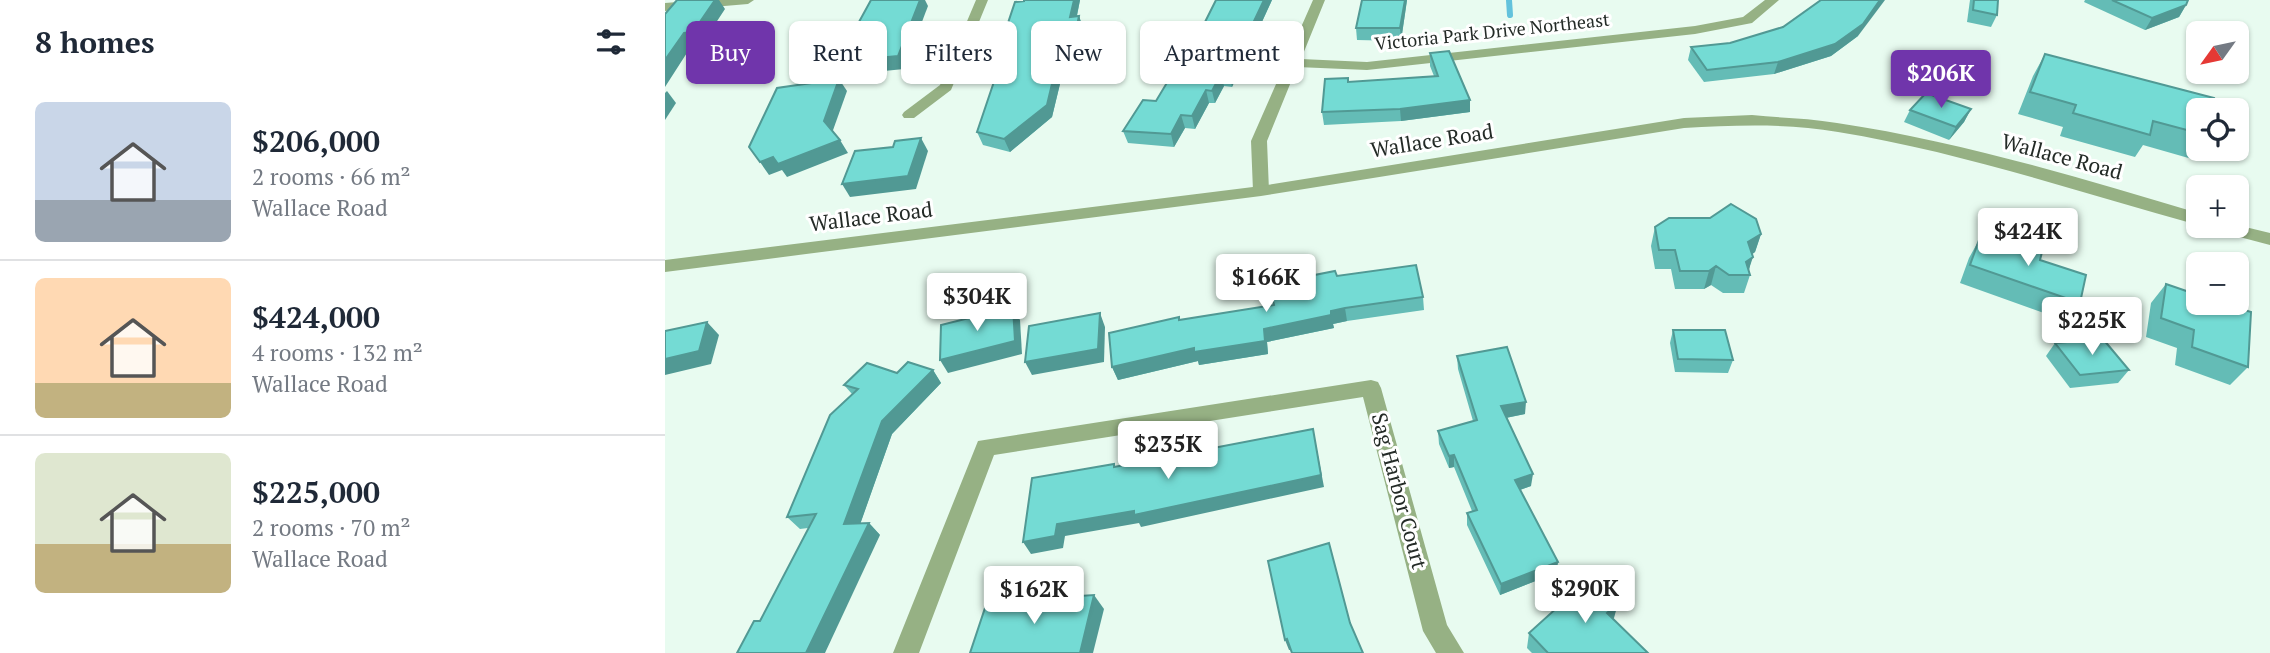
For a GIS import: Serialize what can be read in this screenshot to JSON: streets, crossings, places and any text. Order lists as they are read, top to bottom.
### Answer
{
  "streets": {
    "street": ["Victoria Park Drive Northeast", "Wallace Road", "Sag Harbor Court"]
  },
  "north": "bottom left",
  "page": {
    "heading": "8 homes",
    "map_buttons": ["+", "−"],
    "chip": [
      "Buy",
      "Rent",
      "Filters",
      "New",
      "Apartment"
    ],
    "price": [
      "$206K",
      "$424K",
      "$166K",
      "$304K",
      "$225K",
      "$235K",
      "$290K",
      "$162K"
    ],
    "list": [
      {
        "name": "$206,000",
        "note": "2 rooms · 66 m² · Wallace Road"
      },
      {
        "name": "$424,000",
        "note": "4 rooms · 132 m² · Wallace Road"
      },
      {
        "name": "$225,000",
        "note": "2 rooms · 70 m² · Wallace Road"
      }
    ]
  }
}
